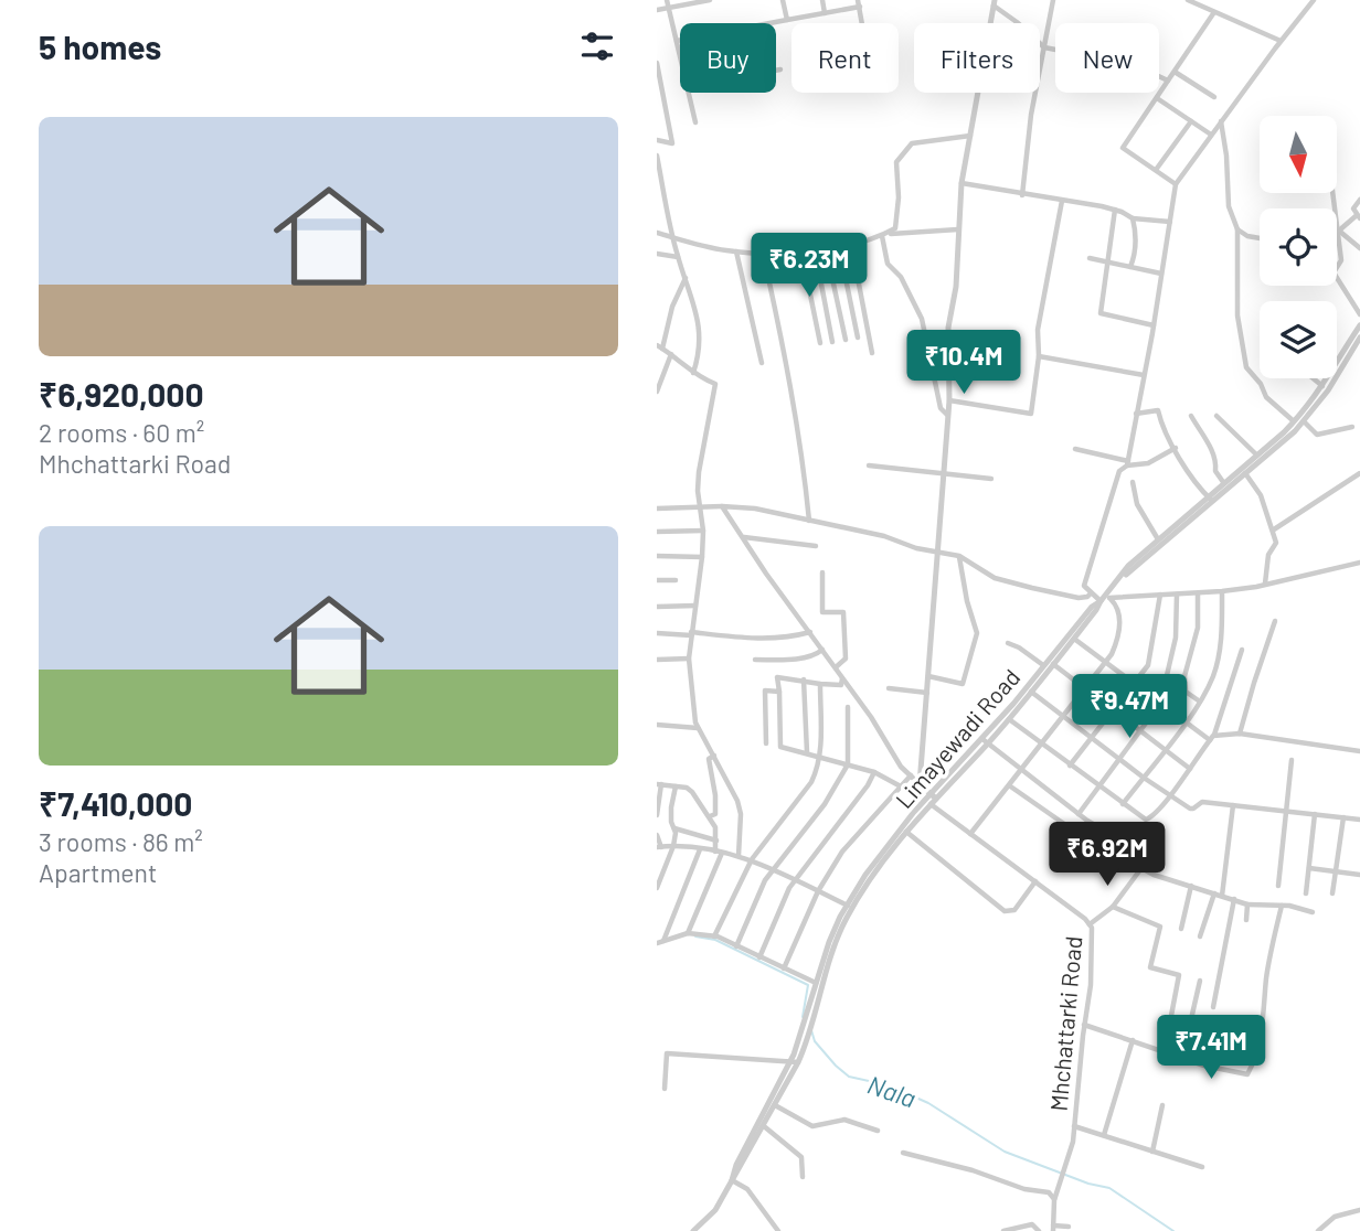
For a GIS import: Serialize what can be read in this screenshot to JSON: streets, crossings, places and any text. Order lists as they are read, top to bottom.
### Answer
{
  "streets": {
    "street": ["Limayewadi Road", "Mhchattarki Road"]
  },
  "crossings": [
    ["Limayewadi Road", "Mhchattarki Road"]
  ],
  "water": ["Nala"],
  "north": "bottom",
  "page": {
    "heading": "5 homes",
    "chip": [
      "Buy",
      "Rent",
      "Filters",
      "New"
    ],
    "list": [
      {
        "name": "₹6,920,000",
        "note": "2 rooms · 60 m² · Mhchattarki Road"
      },
      {
        "name": "₹7,410,000",
        "note": "3 rooms · 86 m² · Apartment"
      }
    ],
    "price": [
      "₹6.23M",
      "₹10.4M",
      "₹9.47M",
      "₹6.92M",
      "₹7.41M"
    ]
  }
}
